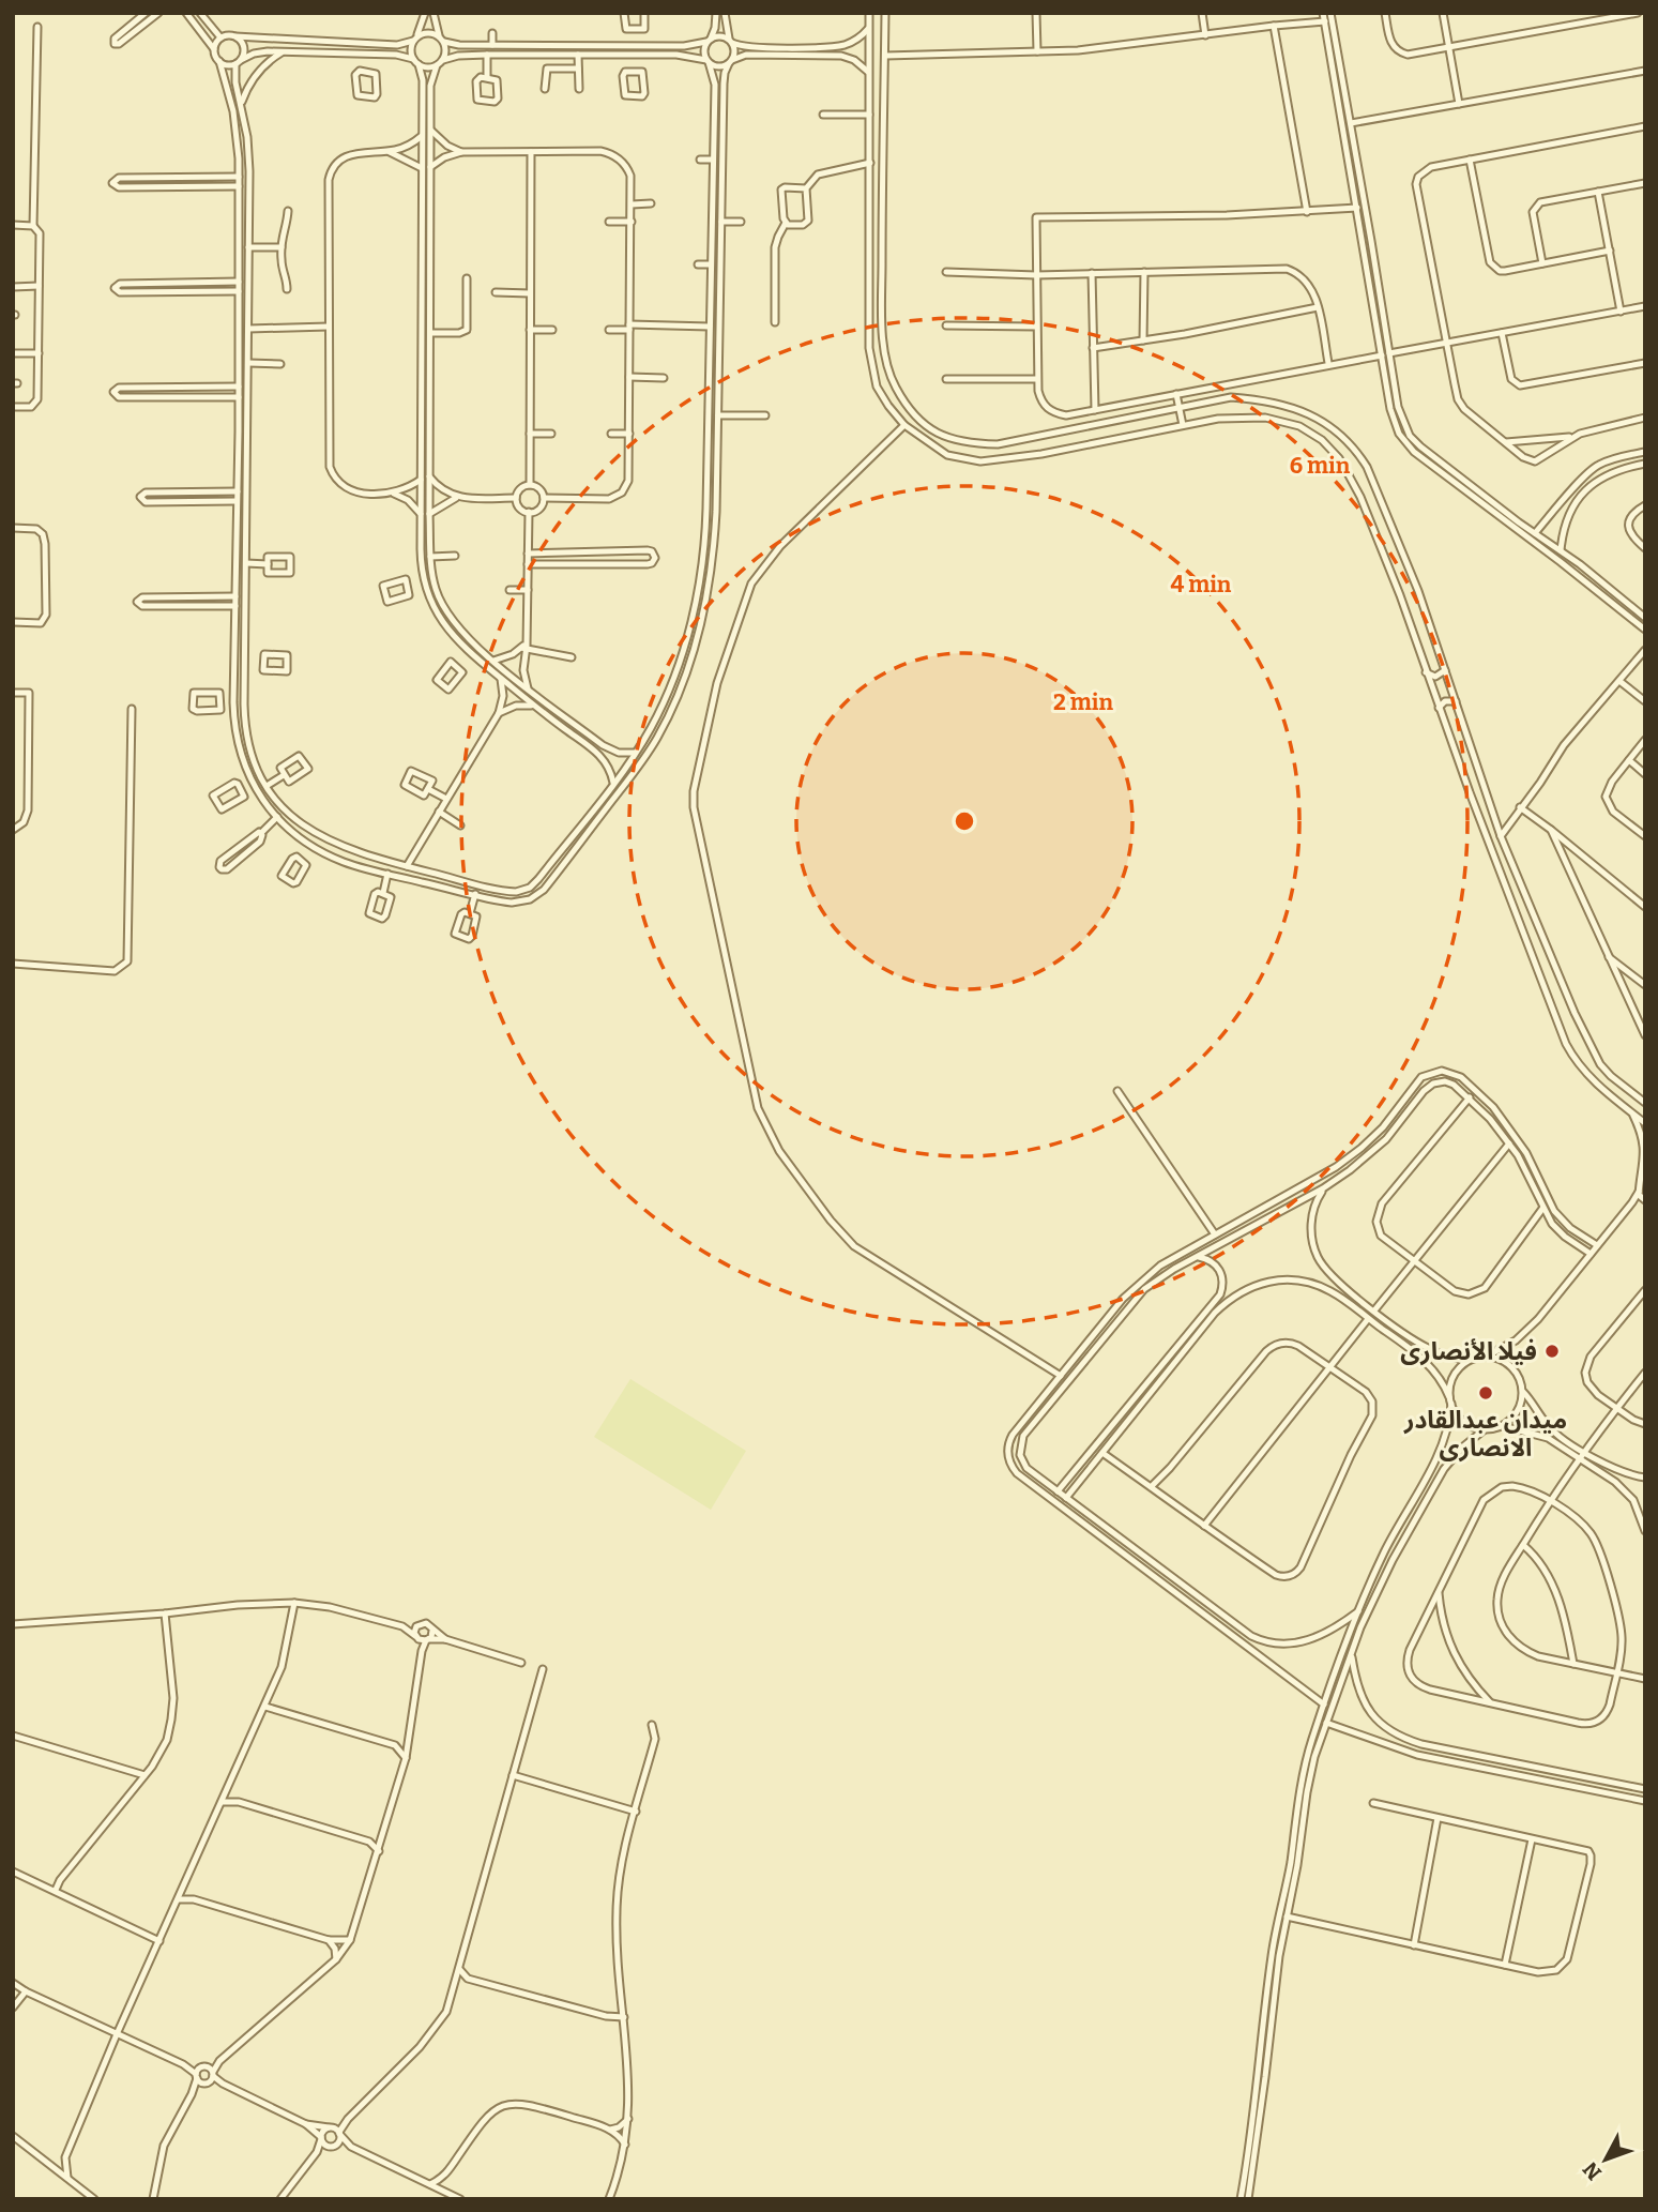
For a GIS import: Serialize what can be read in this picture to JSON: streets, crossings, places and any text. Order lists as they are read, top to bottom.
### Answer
{
  "places": ["فيلا الأنصارى", "ميدان عبدالقادر الانصارى"],
  "north": "bottom left",
  "rings": ["6 min", "4 min", "2 min"]
}
